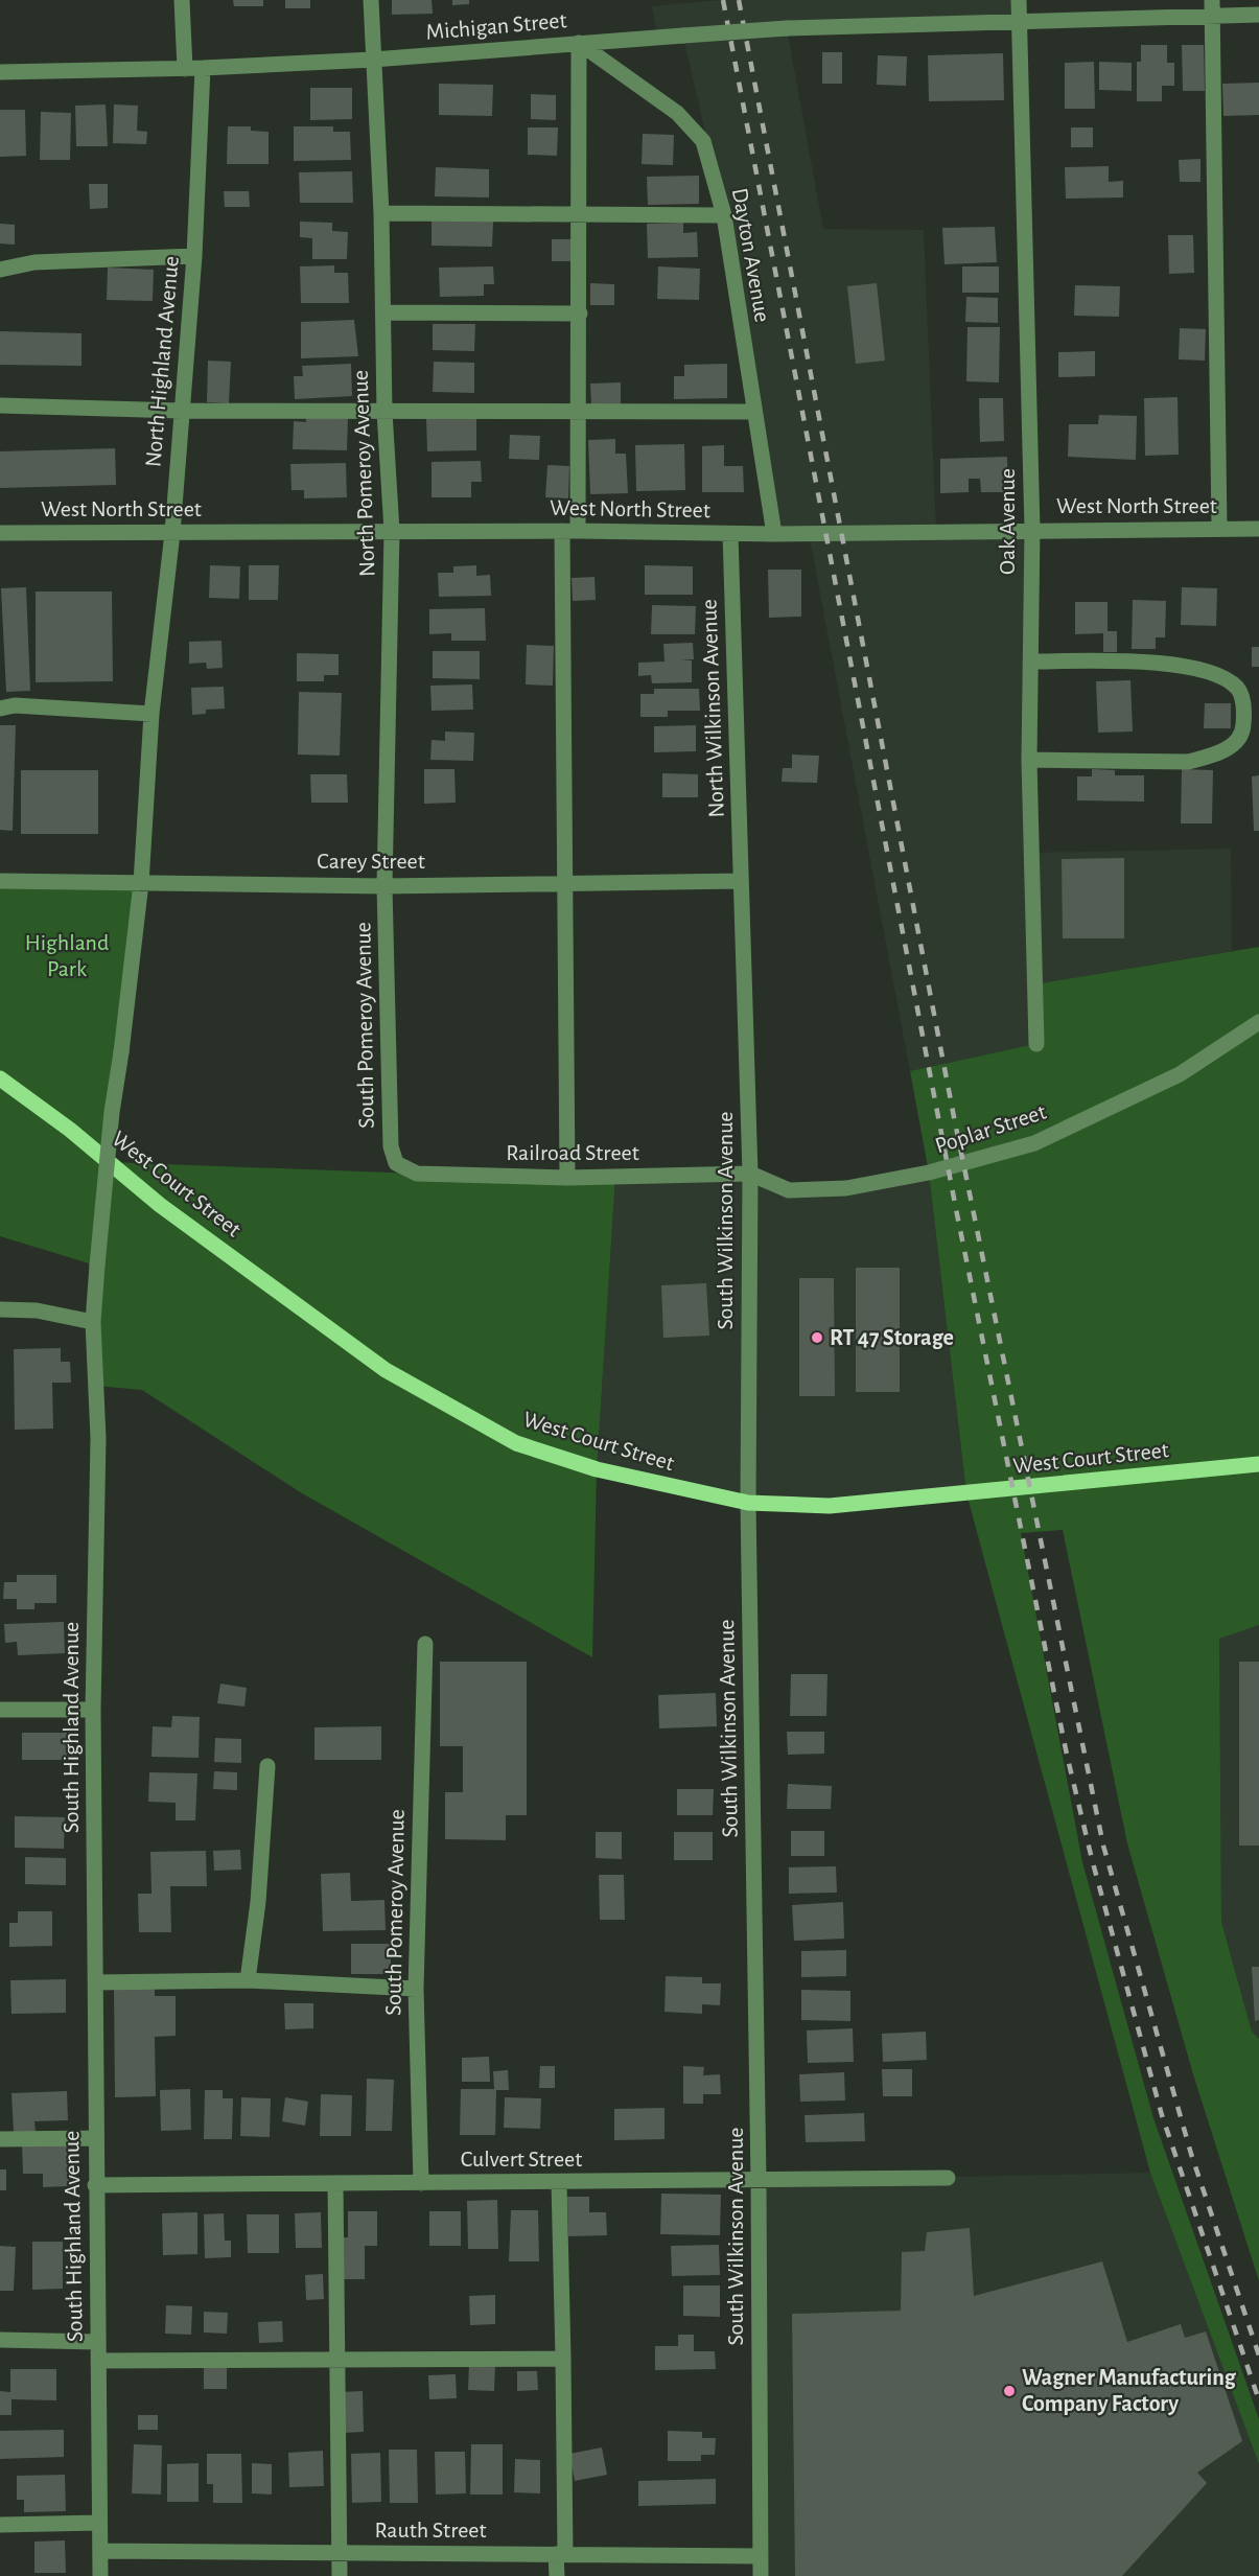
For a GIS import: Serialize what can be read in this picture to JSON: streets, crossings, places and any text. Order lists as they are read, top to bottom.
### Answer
{
  "streets": {
    "main road": ["West Court Street"],
    "street": [
      "Michigan Street",
      "Dayton Avenue",
      "North Highland Avenue",
      "North Pomeroy Avenue",
      "West North Street",
      "Oak Avenue",
      "North Wilkinson Avenue",
      "Carey Street",
      "South Pomeroy Avenue",
      "Poplar Street",
      "Railroad Street",
      "South Wilkinson Avenue",
      "South Highland Avenue",
      "Culvert Street",
      "Rauth Street"
    ]
  },
  "crossings": [
    ["Michigan Street", "Dayton Avenue"],
    ["Michigan Street", "North Highland Avenue"],
    ["Michigan Street", "North Pomeroy Avenue"],
    ["Michigan Street", "Oak Avenue"],
    ["Dayton Avenue", "West North Street"],
    ["North Highland Avenue", "West North Street"],
    ["North Highland Avenue", "Carey Street"],
    ["North Highland Avenue", "South Highland Avenue"],
    ["North Pomeroy Avenue", "West North Street"],
    ["North Pomeroy Avenue", "Carey Street"],
    ["North Pomeroy Avenue", "South Pomeroy Avenue"],
    ["West North Street", "Oak Avenue"],
    ["West North Street", "North Wilkinson Avenue"],
    ["North Wilkinson Avenue", "Carey Street"],
    ["North Wilkinson Avenue", "South Wilkinson Avenue"],
    ["Carey Street", "South Pomeroy Avenue"],
    ["Carey Street", "South Wilkinson Avenue"],
    ["Carey Street", "South Highland Avenue"],
    ["South Pomeroy Avenue", "Railroad Street"],
    ["South Pomeroy Avenue", "Culvert Street"],
    ["Poplar Street", "Railroad Street"],
    ["Poplar Street", "South Wilkinson Avenue"],
    ["Railroad Street", "South Wilkinson Avenue"],
    ["West Court Street", "South Wilkinson Avenue"],
    ["South Wilkinson Avenue", "Culvert Street"],
    ["South Wilkinson Avenue", "Rauth Street"],
    ["South Highland Avenue", "Culvert Street"],
    ["South Highland Avenue", "Rauth Street"]
  ],
  "parks": ["Highland Park"],
  "places": ["RT 47 Storage", "Wagner Manufacturing Company Factory"]
}
